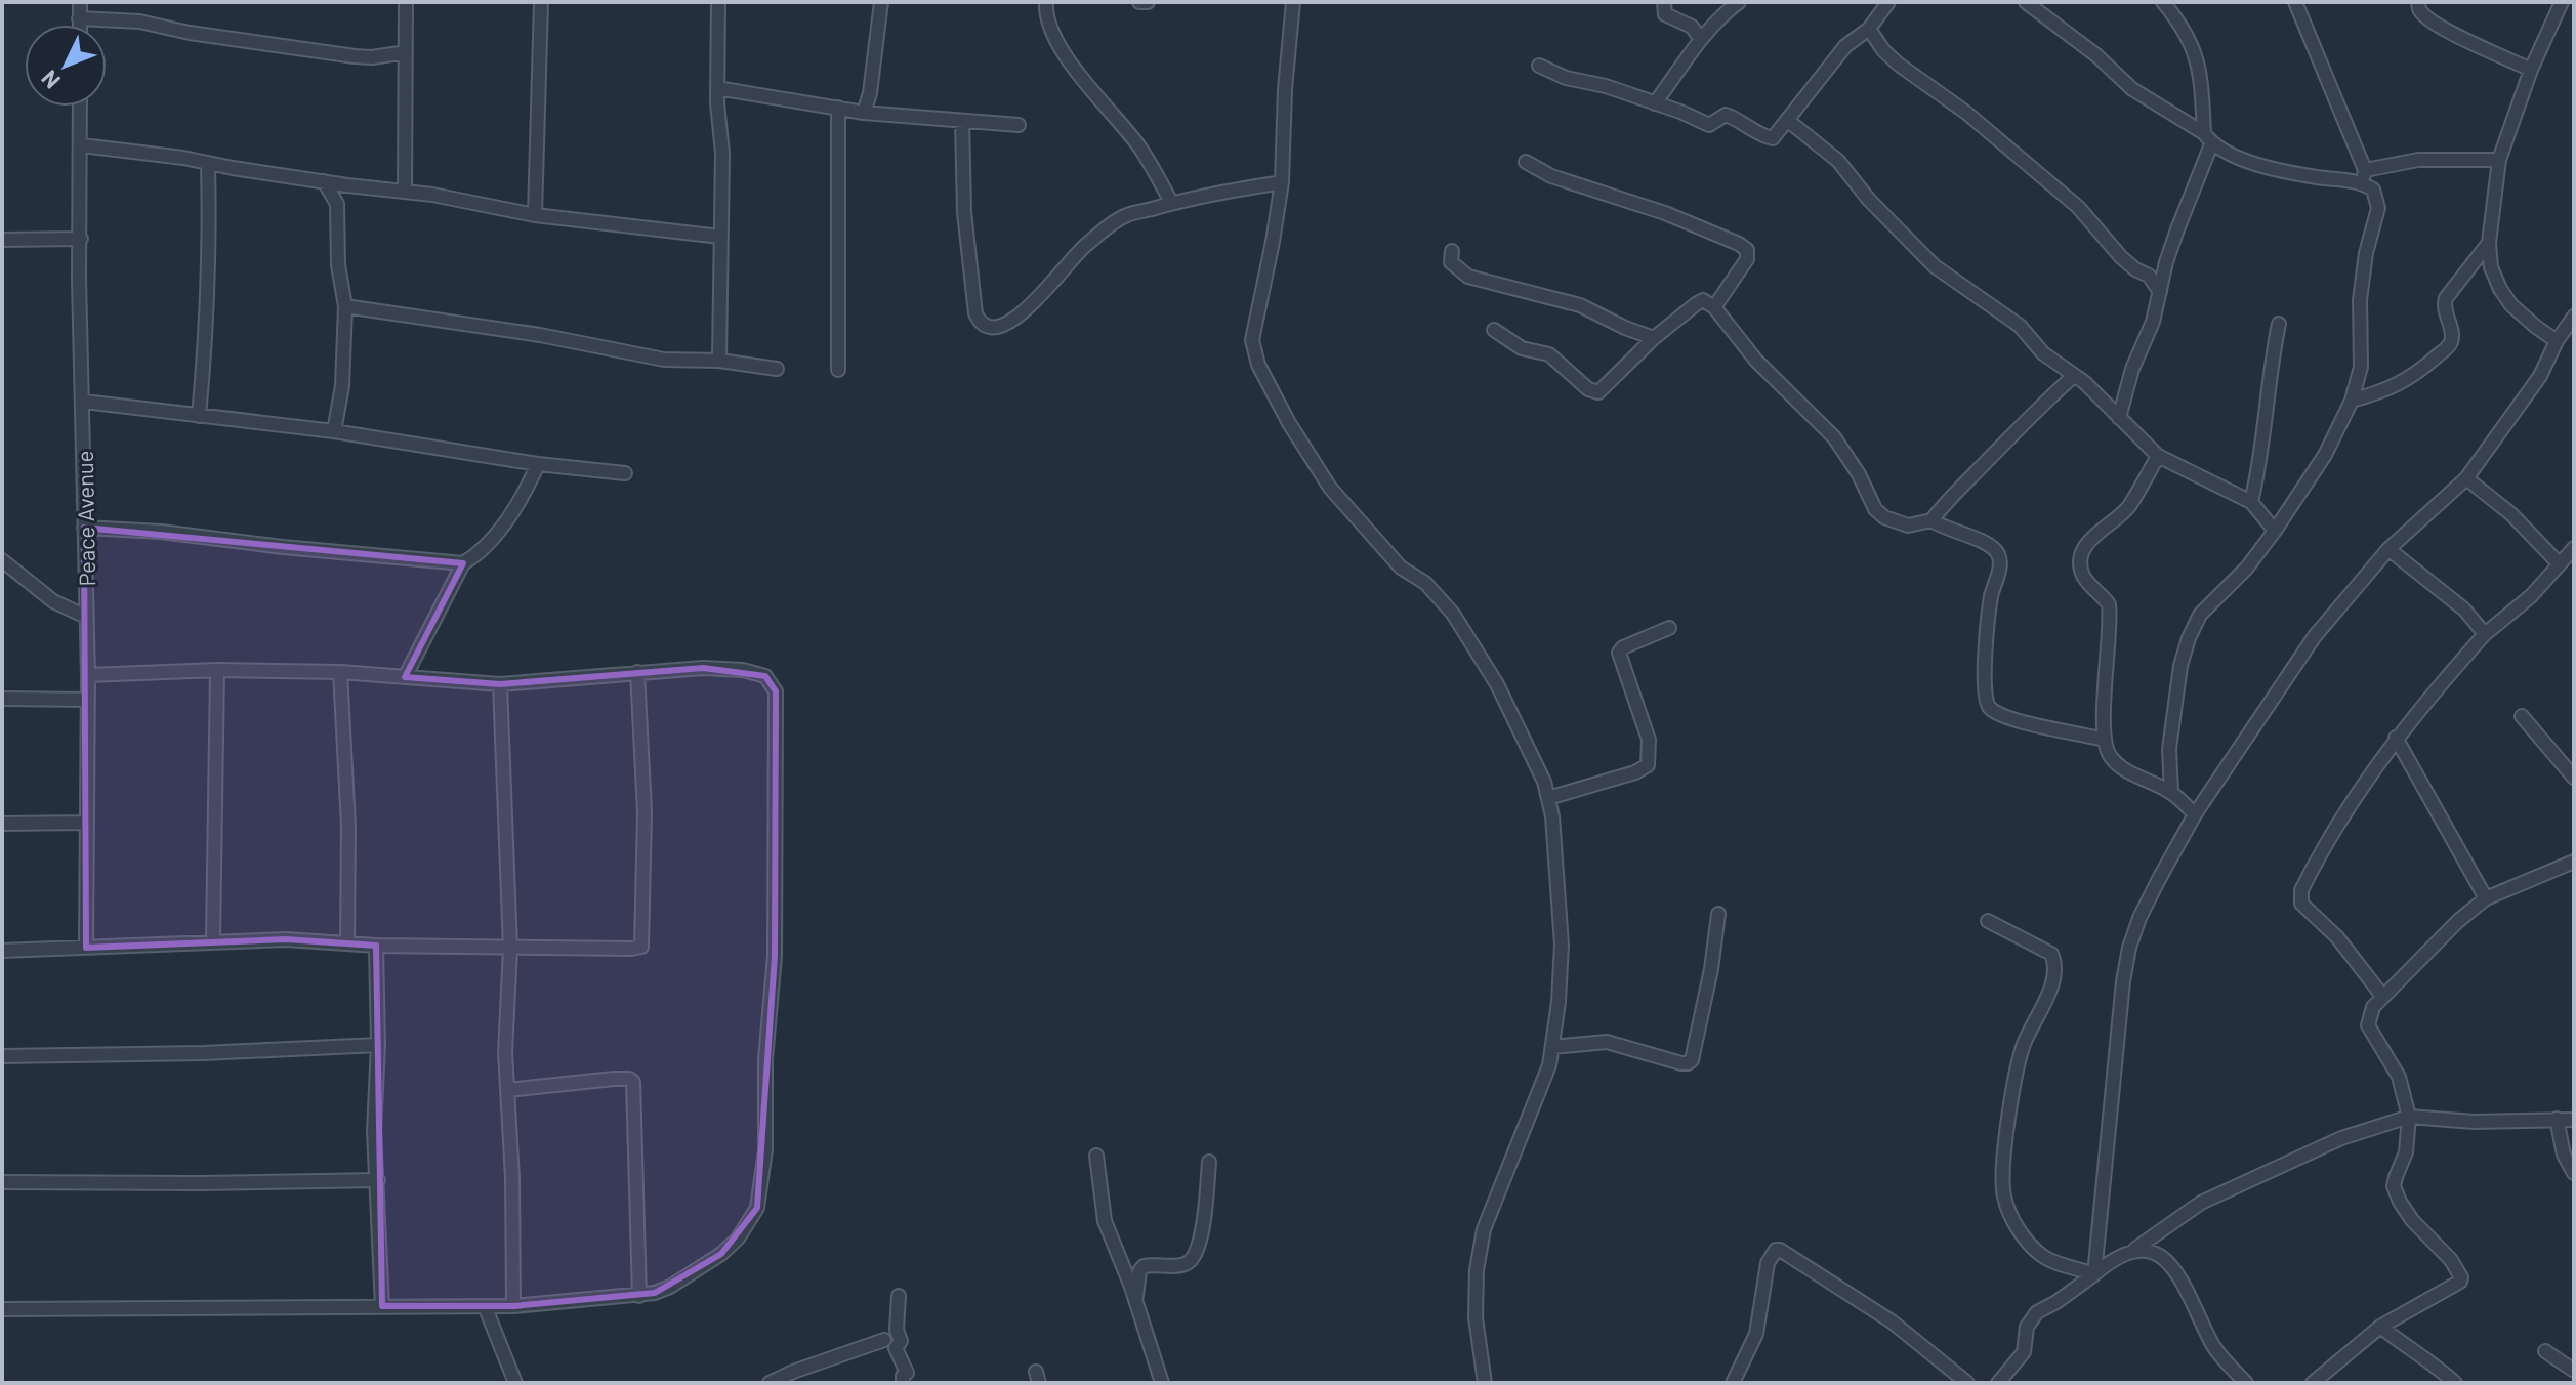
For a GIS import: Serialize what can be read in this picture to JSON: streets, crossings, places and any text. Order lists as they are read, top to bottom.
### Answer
{
  "streets": {
    "street": ["Peace Avenue"]
  },
  "north": "bottom left"
}
